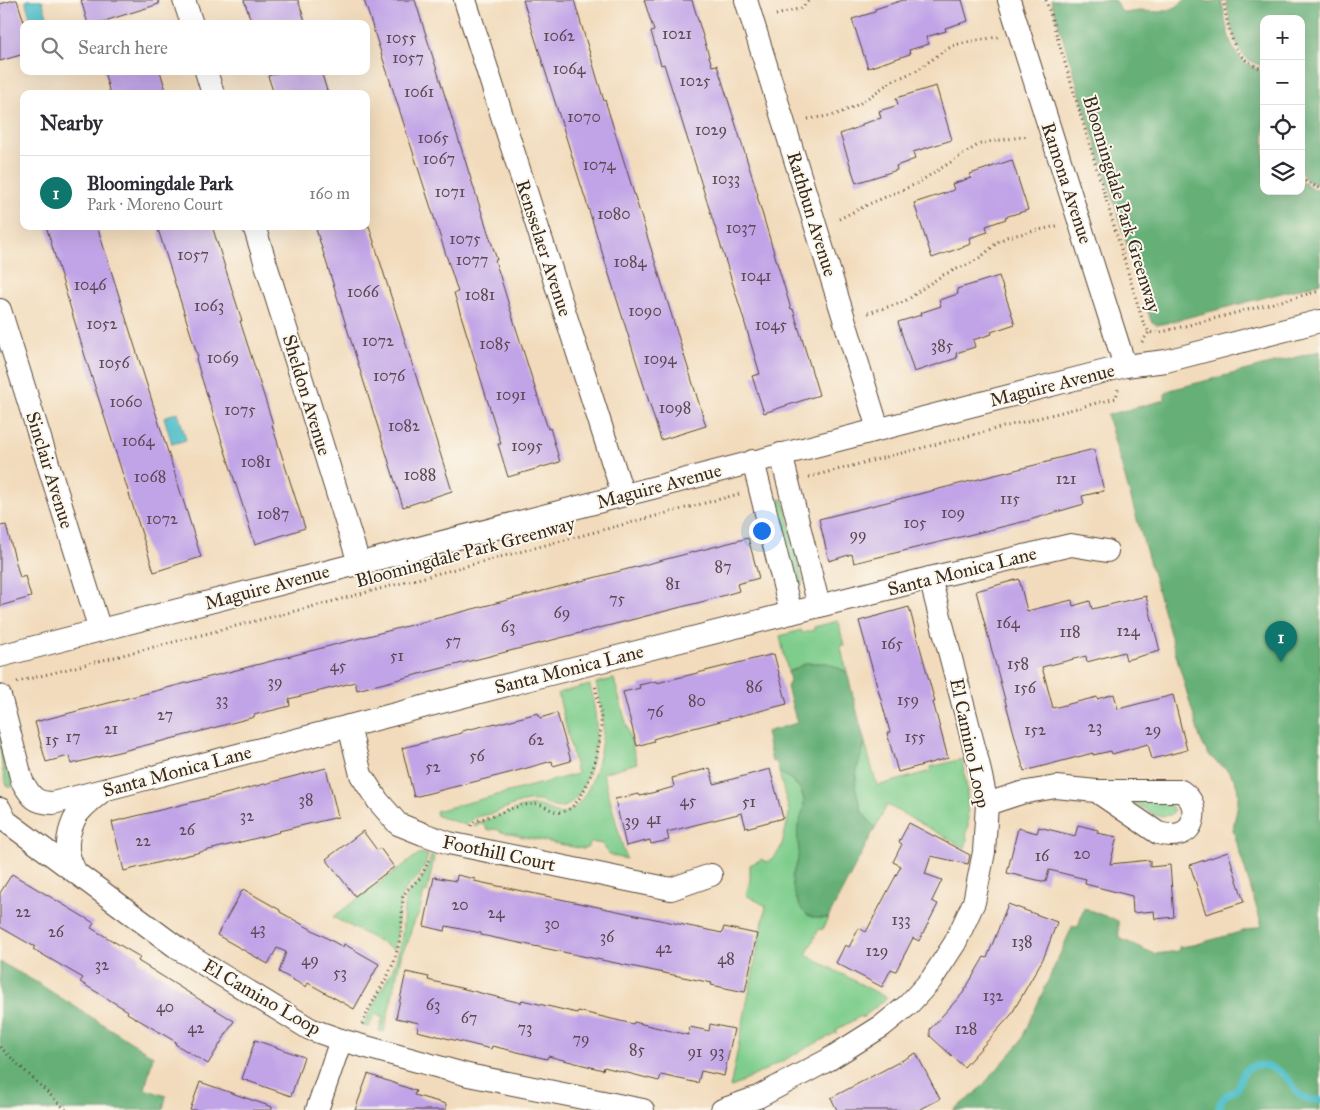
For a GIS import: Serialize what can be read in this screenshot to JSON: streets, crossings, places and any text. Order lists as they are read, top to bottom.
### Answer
{
  "streets": {
    "street": [
      "Ramona Avenue",
      "Rathbun Avenue",
      "Rensselaer Avenue",
      "Maguire Avenue",
      "Sheldon Avenue",
      "Sinclair Avenue",
      "Santa Monica Lane",
      "El Camino Loop",
      "Foothill Court"
    ],
    "path": ["Bloomingdale Park Greenway"]
  },
  "crossings": [
    ["Ramona Avenue", "Maguire Avenue"],
    ["Rathbun Avenue", "Maguire Avenue"],
    ["Rensselaer Avenue", "Maguire Avenue"],
    ["Maguire Avenue", "Sheldon Avenue"],
    ["Maguire Avenue", "Sinclair Avenue"],
    ["Santa Monica Lane", "El Camino Loop"],
    ["Santa Monica Lane", "Foothill Court"]
  ],
  "house_numbers": [
    "1021",
    "1062",
    "1055",
    "1057",
    "1064",
    "1025",
    "1061",
    "1070",
    "1029",
    "1065",
    "1067",
    "1074",
    "1033",
    "1071",
    "1080",
    "1037",
    "1075",
    "1057",
    "1077",
    "1084",
    "1041",
    "1046",
    "1066",
    "1081",
    "1063",
    "1090",
    "1052",
    "1045",
    "1072",
    "1085",
    "385",
    "1069",
    "1094",
    "1056",
    "1076",
    "1091",
    "1060",
    "1098",
    "1075",
    "1082",
    "1064",
    "1095",
    "1081",
    "1088",
    "1068",
    "121",
    "115",
    "109",
    "1087",
    "1072",
    "105",
    "99",
    "87",
    "81",
    "75",
    "69",
    "164",
    "63",
    "124",
    "118",
    "57",
    "165",
    "51",
    "158",
    "45",
    "39",
    "86",
    "156",
    "33",
    "159",
    "80",
    "76",
    "27",
    "23",
    "21",
    "152",
    "29",
    "17",
    "155",
    "15",
    "62",
    "56",
    "52",
    "38",
    "45",
    "51",
    "32",
    "41",
    "39",
    "26",
    "22",
    "20",
    "16",
    "20",
    "22",
    "24",
    "133",
    "30",
    "43",
    "26",
    "36",
    "138",
    "42",
    "129",
    "48",
    "49",
    "32",
    "53",
    "132",
    "63",
    "40",
    "67",
    "42",
    "73",
    "128",
    "79",
    "85",
    "91",
    "93"
  ],
  "page": {
    "map_buttons": ["+", "−"],
    "search": "Search here",
    "heading": "Nearby",
    "list": [
      {
        "mark": "1",
        "name": "Bloomingdale Park",
        "note": "Park · Moreno Court",
        "value": "160 m"
      }
    ],
    "pins": "1"
  }
}
